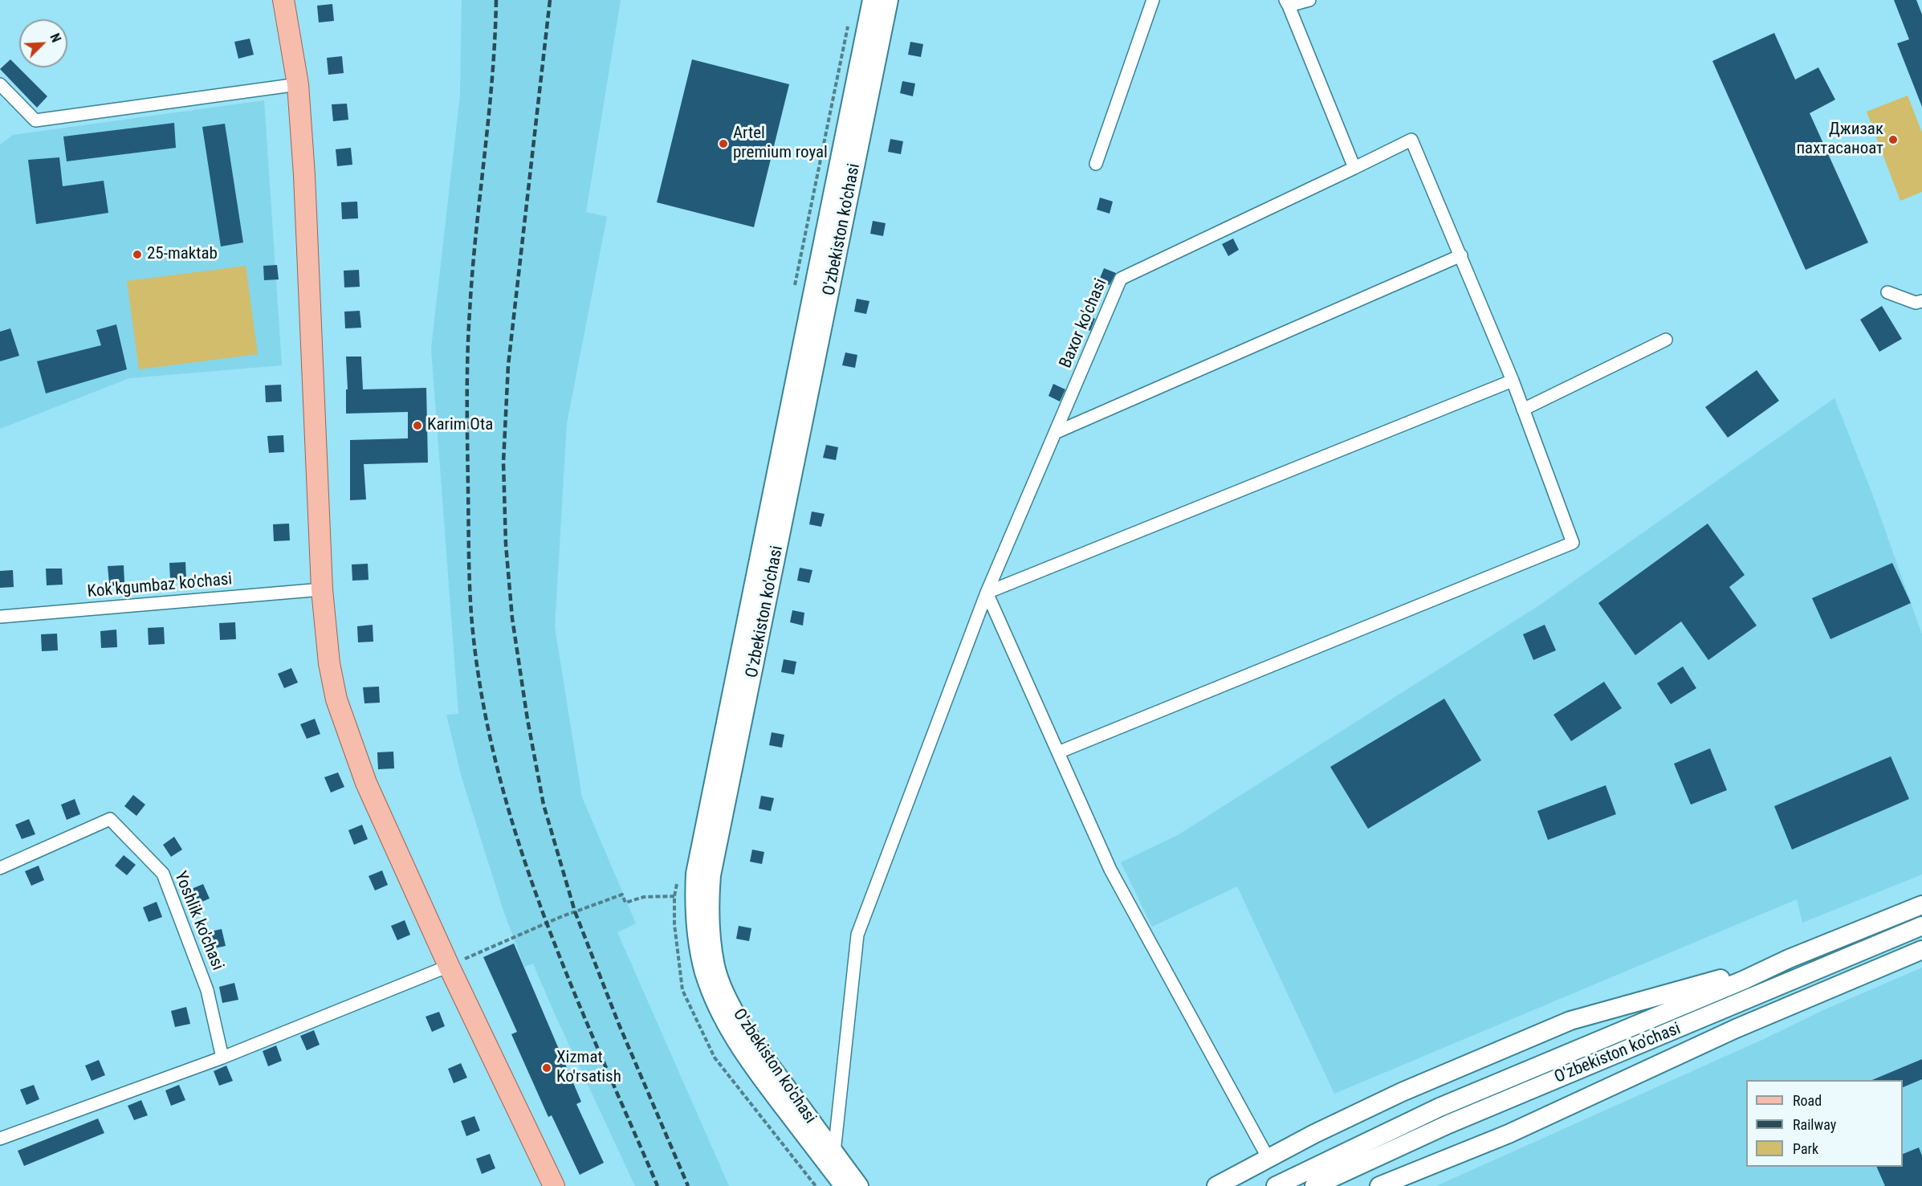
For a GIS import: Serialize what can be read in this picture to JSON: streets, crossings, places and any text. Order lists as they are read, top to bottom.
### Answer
{
  "streets": {
    "main road": ["O'zbekiston ko'chasi"],
    "street": ["Baxor ko'chasi", "Kok'kgumbaz ko'chasi", "Yoshlik ko'chasi"]
  },
  "crossings": [
    ["O'zbekiston ko'chasi", "Baxor ko'chasi"]
  ],
  "places": [
    "Джизак пахтасаноат",
    "Artel premium royal",
    "25-maktab",
    "Karim Ota",
    "Xizmat Ko'rsatish"
  ],
  "legend": ["Road", "Railway", "Park"],
  "north": "top right"
}
